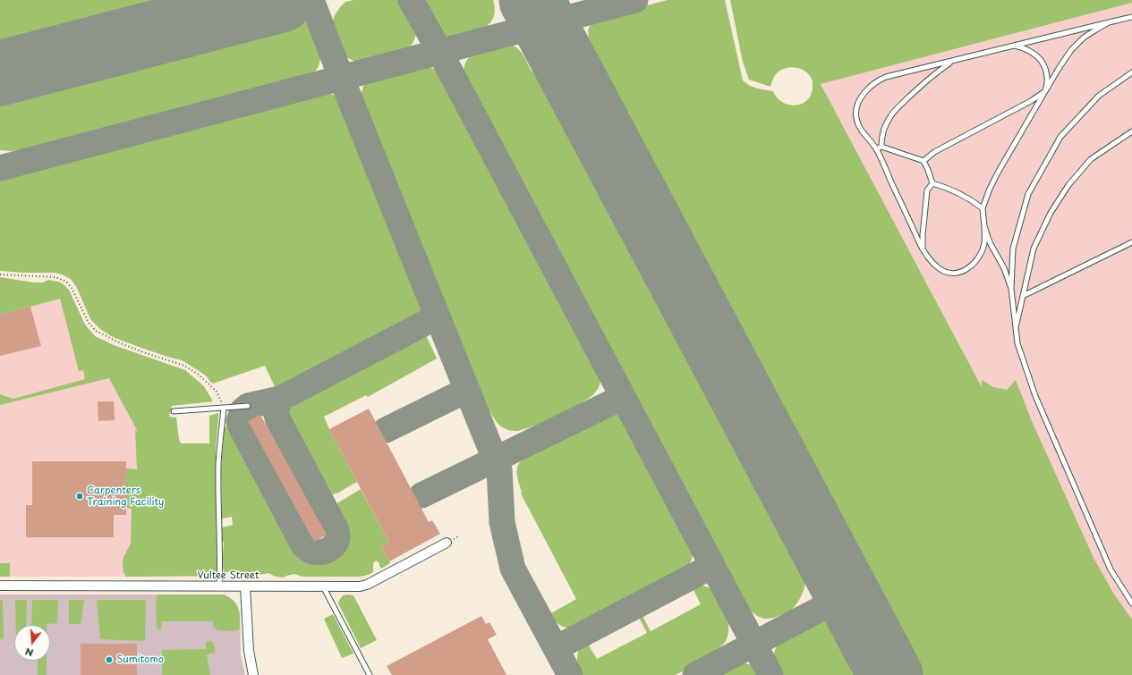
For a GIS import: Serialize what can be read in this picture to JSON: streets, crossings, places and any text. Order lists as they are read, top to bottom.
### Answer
{
  "streets": {
    "street": ["Vultee Street"]
  },
  "places": ["Carpenters Training Facility", "Sumitomo"],
  "north": "bottom"
}
